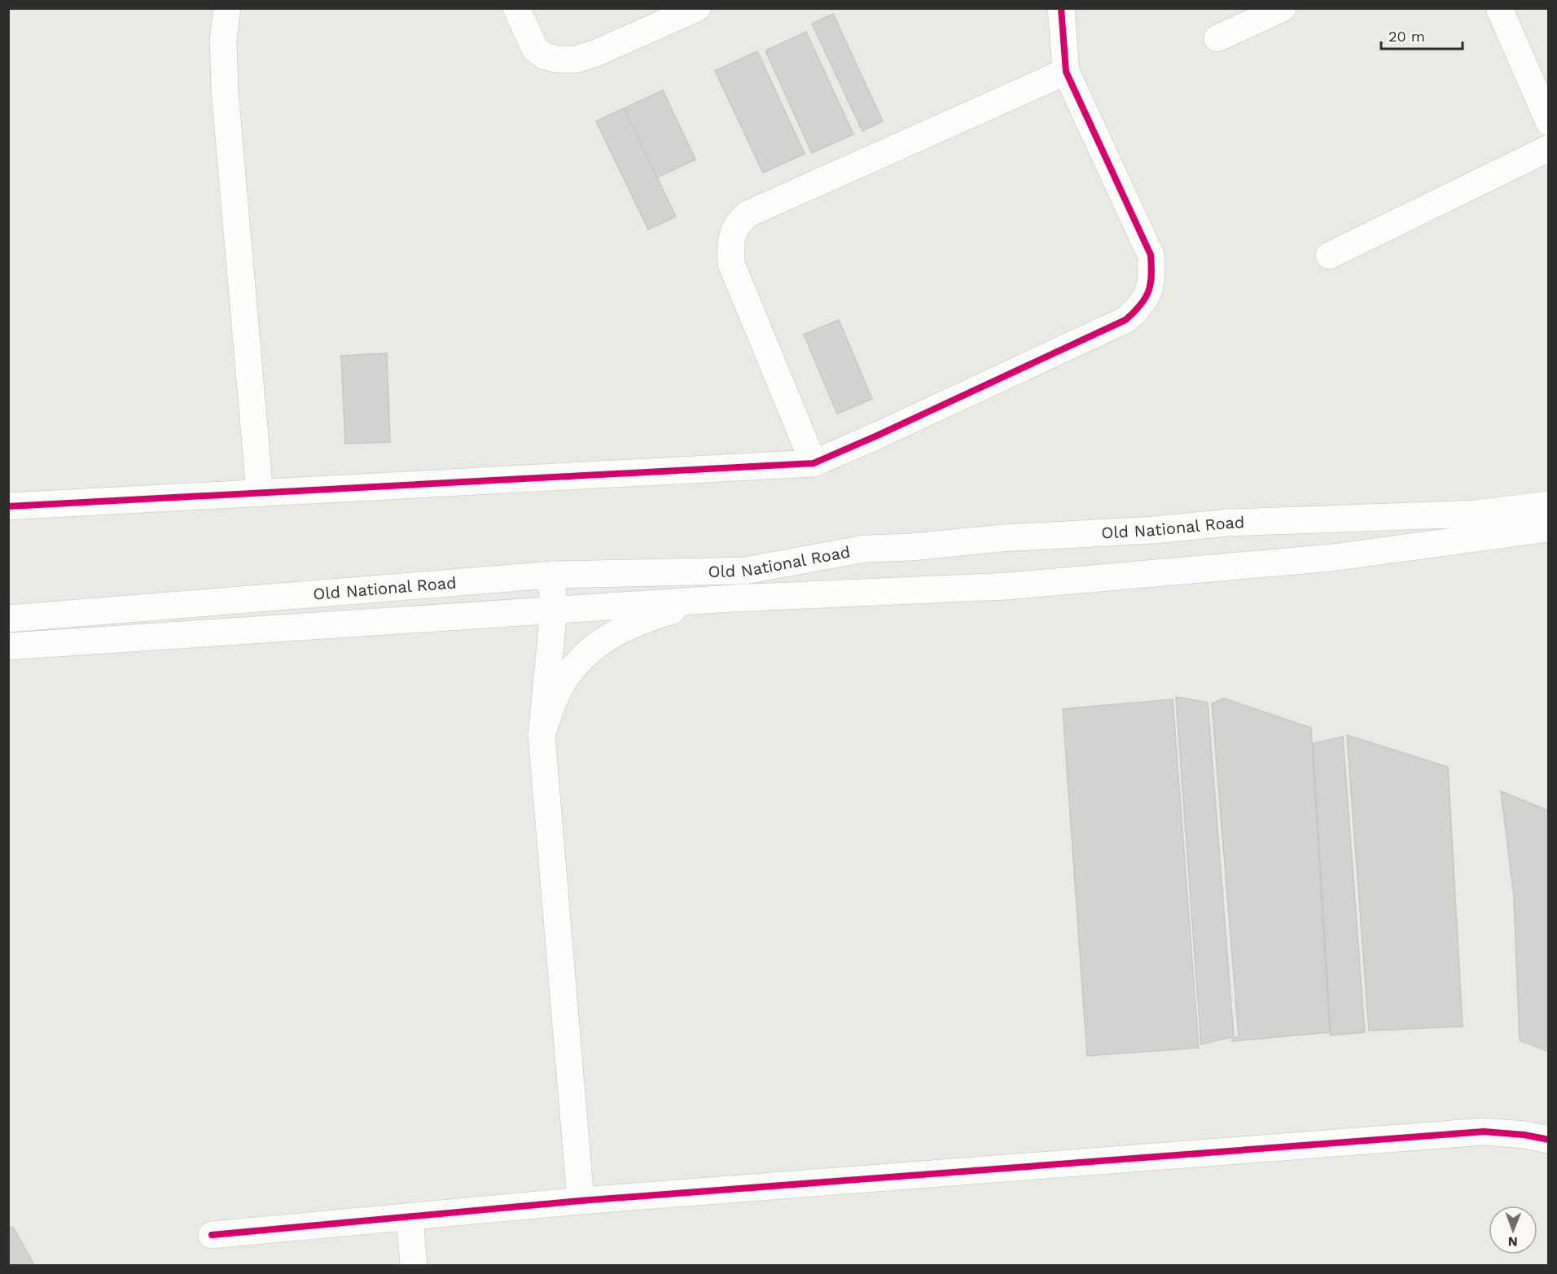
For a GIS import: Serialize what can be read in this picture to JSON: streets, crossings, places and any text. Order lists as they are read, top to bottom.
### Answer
{
  "streets": {
    "street": ["Old National Road"]
  },
  "scale_bar": "20 m",
  "north": "bottom"
}
